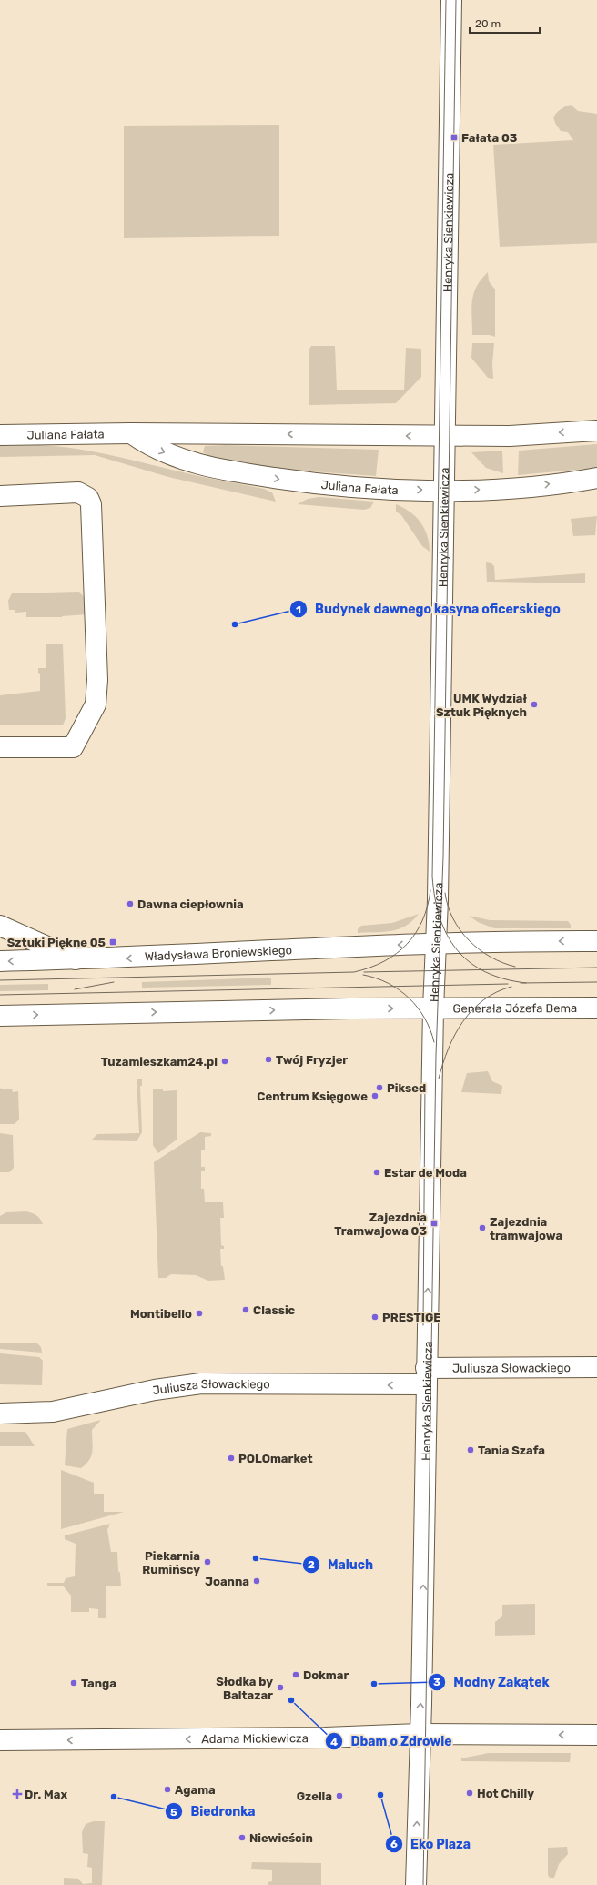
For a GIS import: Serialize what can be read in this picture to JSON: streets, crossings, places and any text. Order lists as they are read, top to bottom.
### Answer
{
  "streets": {
    "street": [
      "Henryka Sienkiewicza",
      "Juliana Fałata",
      "Władysława Broniewskiego",
      "Generała Józefa Bema",
      "Juliusza Słowackiego",
      "Adama Mickiewicza"
    ]
  },
  "crossings": [
    ["Henryka Sienkiewicza", "Juliana Fałata"],
    ["Henryka Sienkiewicza", "Władysława Broniewskiego"],
    ["Henryka Sienkiewicza", "Generała Józefa Bema"],
    ["Henryka Sienkiewicza", "Juliusza Słowackiego"],
    ["Henryka Sienkiewicza", "Adama Mickiewicza"]
  ],
  "one_way": ["Henryka Sienkiewicza", "Juliusza Słowackiego", "Adama Mickiewicza"],
  "places": {
    "transit": ["Fałata 03", "Sztuki Piękne 05", "Zajezdnia Tramwajowa 03"],
    "other": [
      "Budynek dawnego kasyna oficerskiego",
      "UMK Wydział Sztuk Pięknych",
      "Dawna ciepłownia",
      "Twój Fryzjer",
      "Tuzamieszkam24.pl",
      "Piksed",
      "Centrum Księgowe",
      "Estar de Moda",
      "Zajezdnia tramwajowa",
      "Classic",
      "Montibello",
      "PRESTIGE",
      "Tania Szafa",
      "POLOmarket",
      "Maluch",
      "Piekarnia Rumińscy",
      "Joanna",
      "Dokmar",
      "Tanga",
      "Modny Zakątek",
      "Słodka by Baltazar",
      "Dbam o Zdrowie",
      "Agama",
      "Hot Chilly",
      "Eko Plaza",
      "Gzella",
      "Biedronka",
      "Niewieścin"
    ],
    "health": ["Dr. Max"]
  },
  "scale_bar": "20 m"
}
